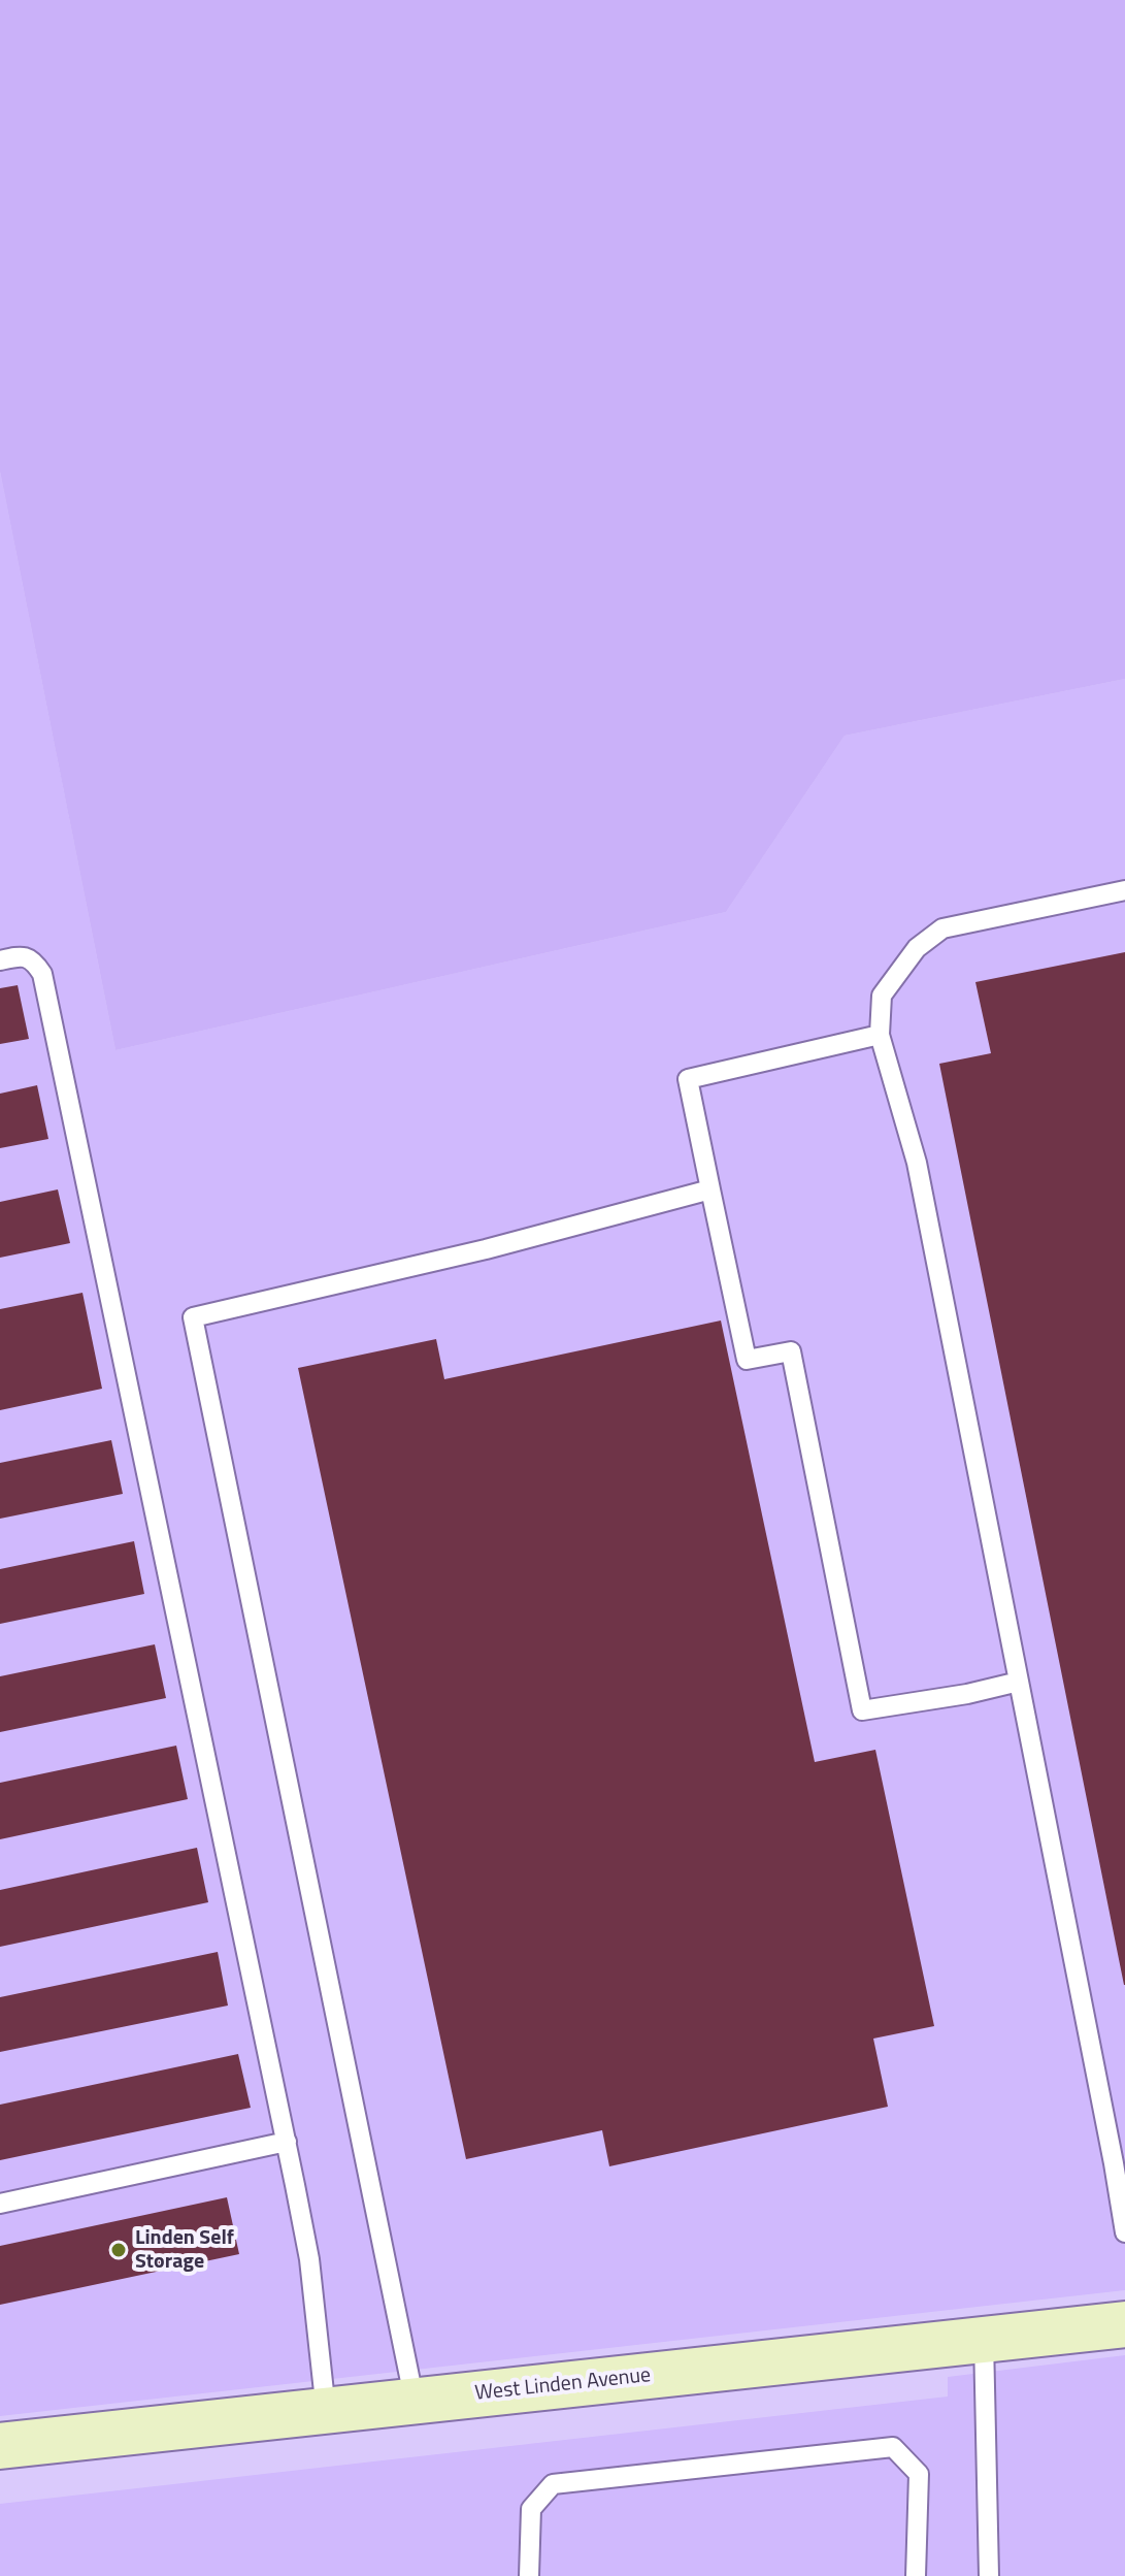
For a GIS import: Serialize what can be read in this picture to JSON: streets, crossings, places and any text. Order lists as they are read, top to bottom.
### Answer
{
  "streets": {
    "main road": ["West Linden Avenue"]
  },
  "places": ["Linden Self Storage"]
}
